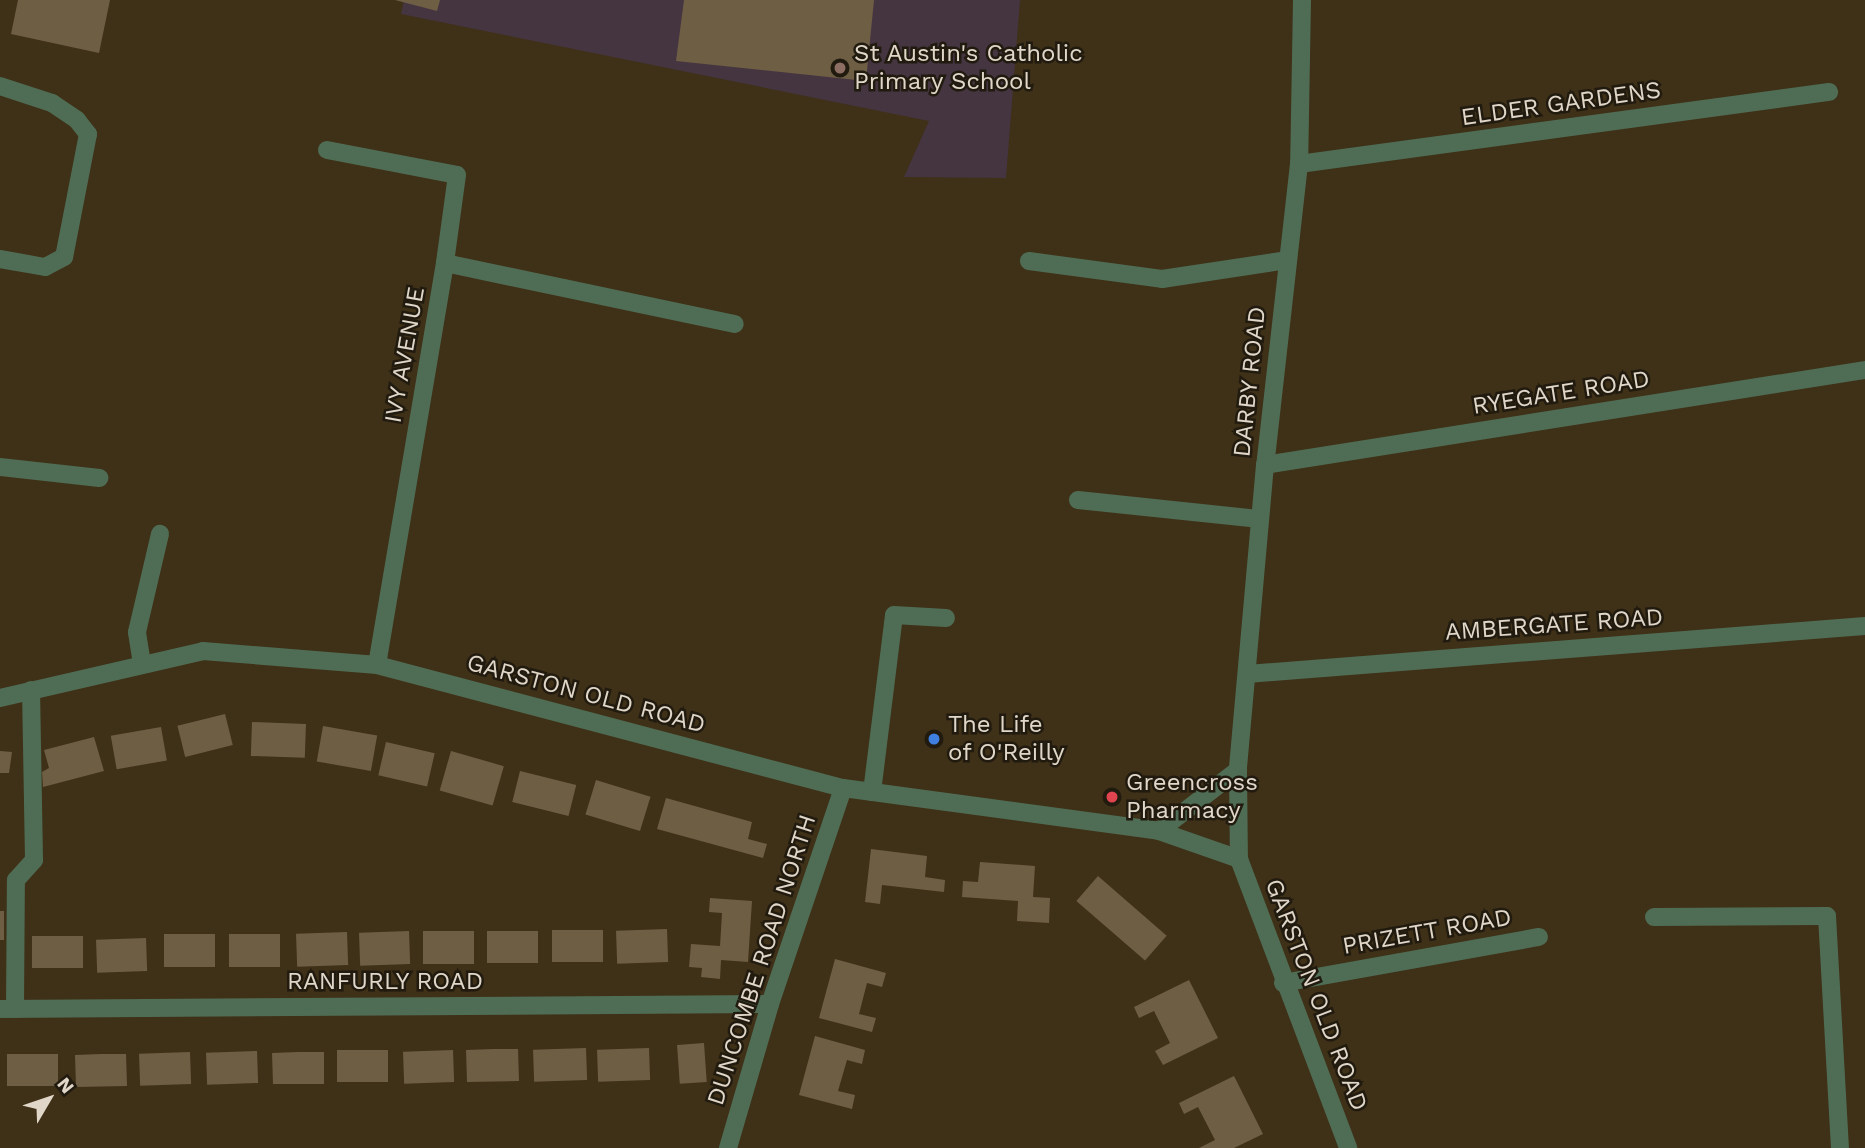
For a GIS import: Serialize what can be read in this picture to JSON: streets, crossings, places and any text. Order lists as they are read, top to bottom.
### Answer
{
  "streets": {
    "street": [
      "ELDER GARDENS",
      "IVY AVENUE",
      "DARBY ROAD",
      "RYEGATE ROAD",
      "AMBERGATE ROAD",
      "GARSTON OLD ROAD",
      "PRIZETT ROAD",
      "DUNCOMBE ROAD NORTH",
      "RANFURLY ROAD"
    ]
  },
  "crossings": [
    ["ELDER GARDENS", "DARBY ROAD"],
    ["IVY AVENUE", "GARSTON OLD ROAD"],
    ["DARBY ROAD", "RYEGATE ROAD"],
    ["DARBY ROAD", "AMBERGATE ROAD"],
    ["DARBY ROAD", "GARSTON OLD ROAD"],
    ["GARSTON OLD ROAD", "PRIZETT ROAD"],
    ["GARSTON OLD ROAD", "DUNCOMBE ROAD NORTH"],
    ["DUNCOMBE ROAD NORTH", "RANFURLY ROAD"]
  ],
  "places": ["St Austin's Catholic Primary School", "The Life of O'Reilly", "Greencross Pharmacy"],
  "north": "top right"
}
